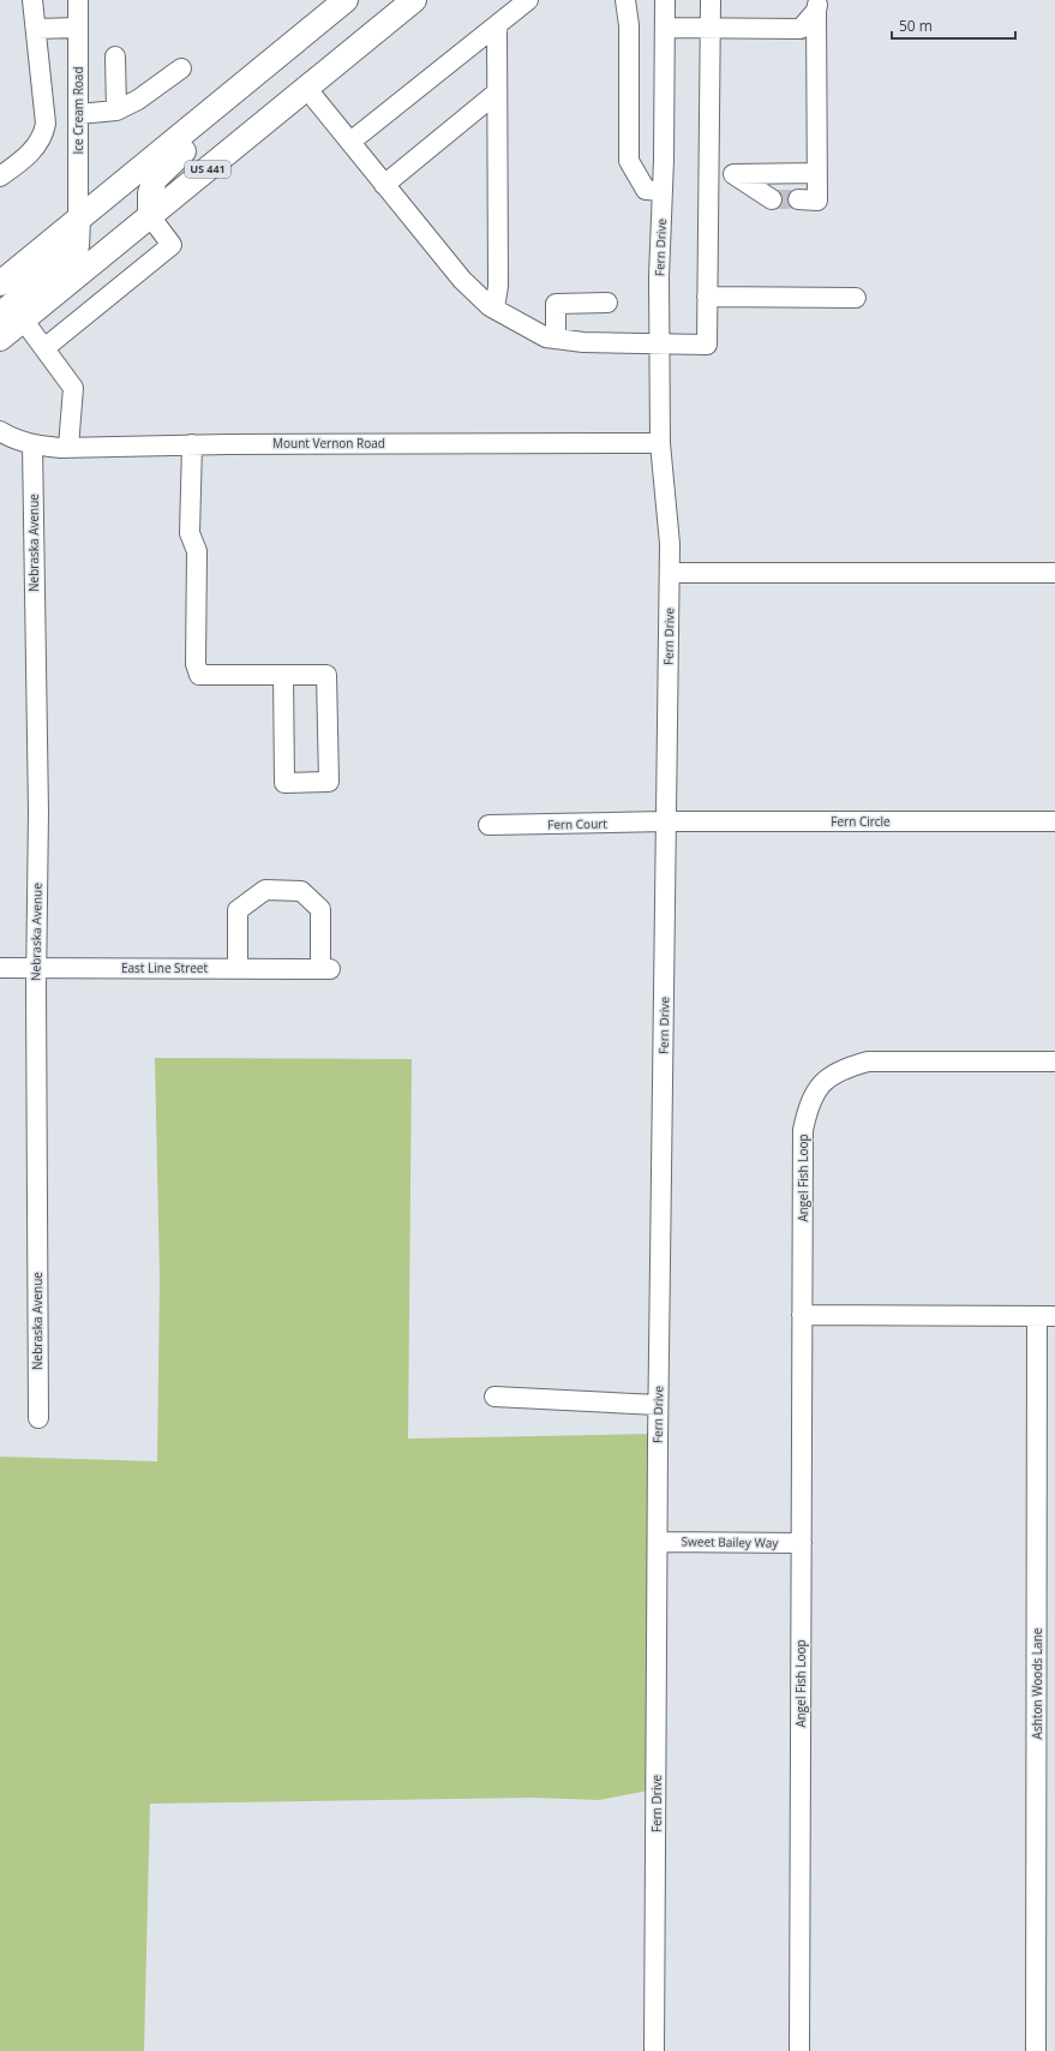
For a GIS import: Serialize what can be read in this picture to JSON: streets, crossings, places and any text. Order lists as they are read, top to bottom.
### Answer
{
  "streets": {
    "main road": ["US 441"],
    "street": [
      "Ice Cream Road",
      "Fern Drive",
      "Mount Vernon Road",
      "Nebraska Avenue",
      "Fern Circle",
      "Fern Court",
      "East Line Street",
      "Angel Fish Loop",
      "Sweet Bailey Way",
      "Ashton Woods Lane"
    ]
  },
  "crossings": [
    ["Fern Drive", "Mount Vernon Road"],
    ["Fern Drive", "Fern Circle"],
    ["Fern Drive", "Fern Court"],
    ["Fern Drive", "Sweet Bailey Way"],
    ["Mount Vernon Road", "Nebraska Avenue"],
    ["Nebraska Avenue", "East Line Street"],
    ["Fern Circle", "Fern Court"],
    ["Angel Fish Loop", "Sweet Bailey Way"]
  ],
  "scale_bar": "50 m"
}
